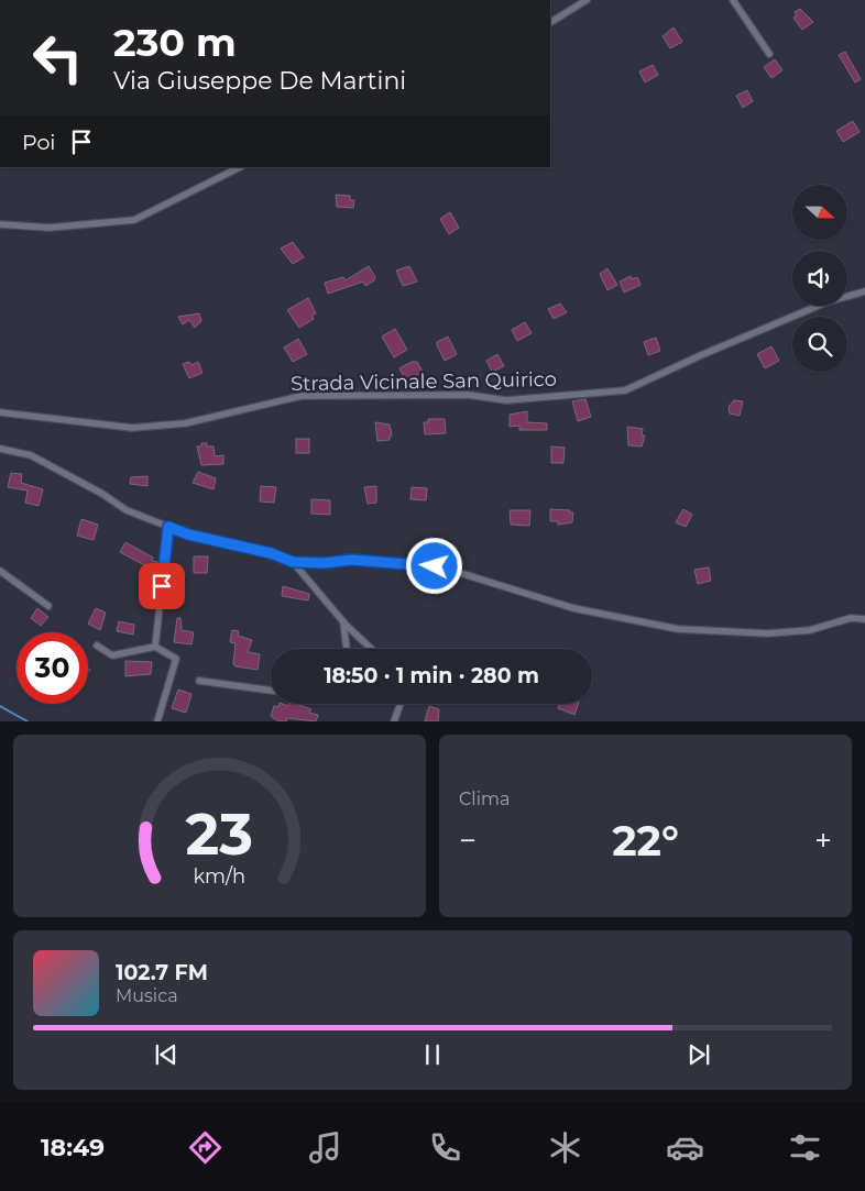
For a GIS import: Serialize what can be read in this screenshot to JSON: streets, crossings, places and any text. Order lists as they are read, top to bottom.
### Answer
{
  "streets": {
    "street": ["Strada Vicinale San Quirico"]
  },
  "north": "right",
  "page": {
    "turn": ["230 m", "Via Giuseppe De Martini"],
    "then": "Poi",
    "limit": "30",
    "trip": "18:50 · 1 min · 280 m",
    "tile": "Clima",
    "heat": ["−", "22°", "+"],
    "song": ["102.7 FM", "Musica"],
    "tabs": "18:49",
    "gauge": ["23", "km/h"]
  }
}
